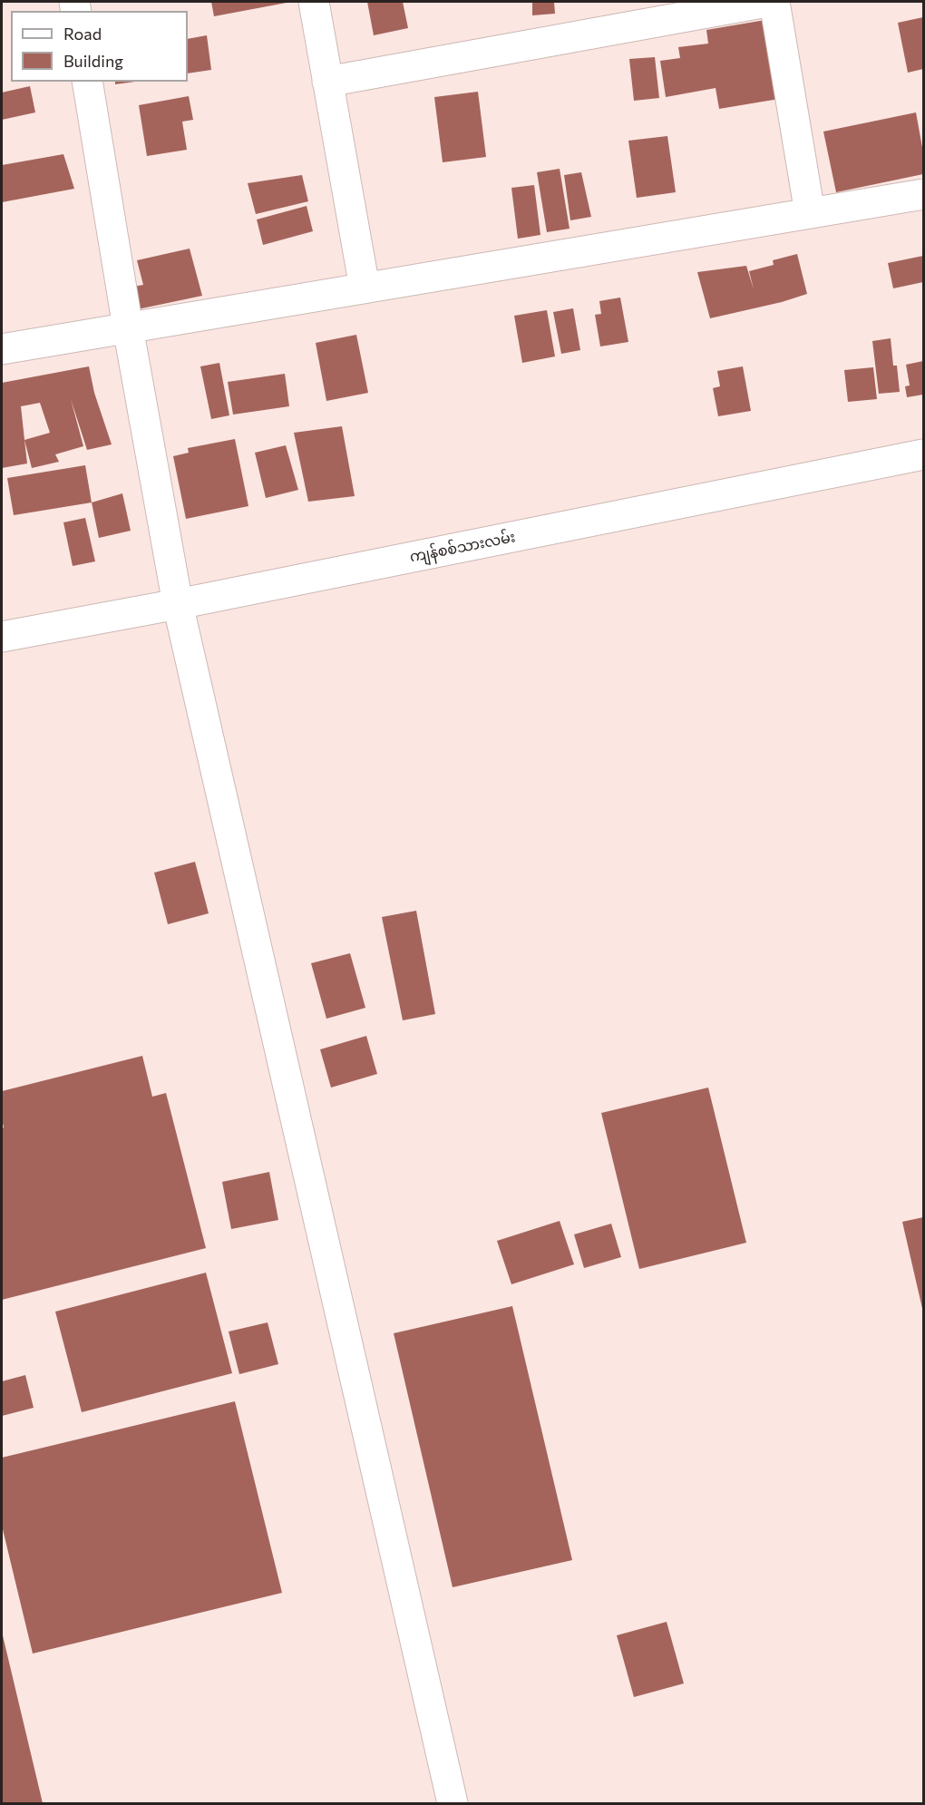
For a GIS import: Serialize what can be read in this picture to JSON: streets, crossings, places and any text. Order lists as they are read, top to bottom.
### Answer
{
  "streets": {
    "street": ["ကျန်စစ်သားလမ်း"]
  },
  "legend": ["Road", "Building"]
}
